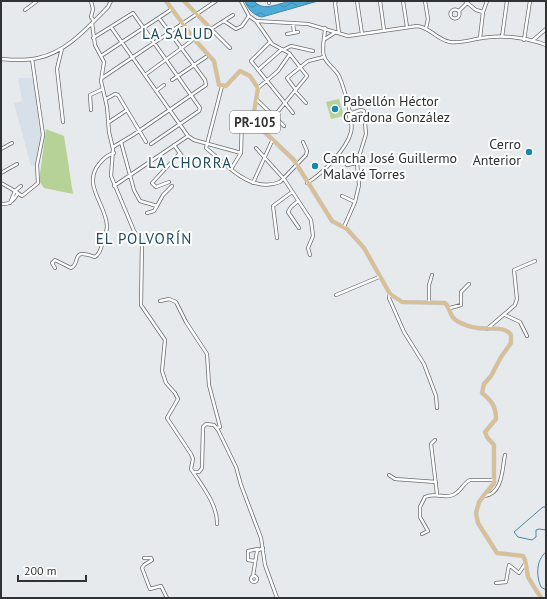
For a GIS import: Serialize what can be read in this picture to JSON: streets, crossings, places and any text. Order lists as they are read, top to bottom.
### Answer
{
  "streets": {
    "main road": ["PR-105"]
  },
  "districts": ["LA SALUD", "LA CHORRA", "EL POLVORÍN"],
  "places": ["Pabellón Héctor Cardona González", "Cerro Anterior", "Cancha José Guillermo Malavé Torres"],
  "scale_bar": "200 m"
}
